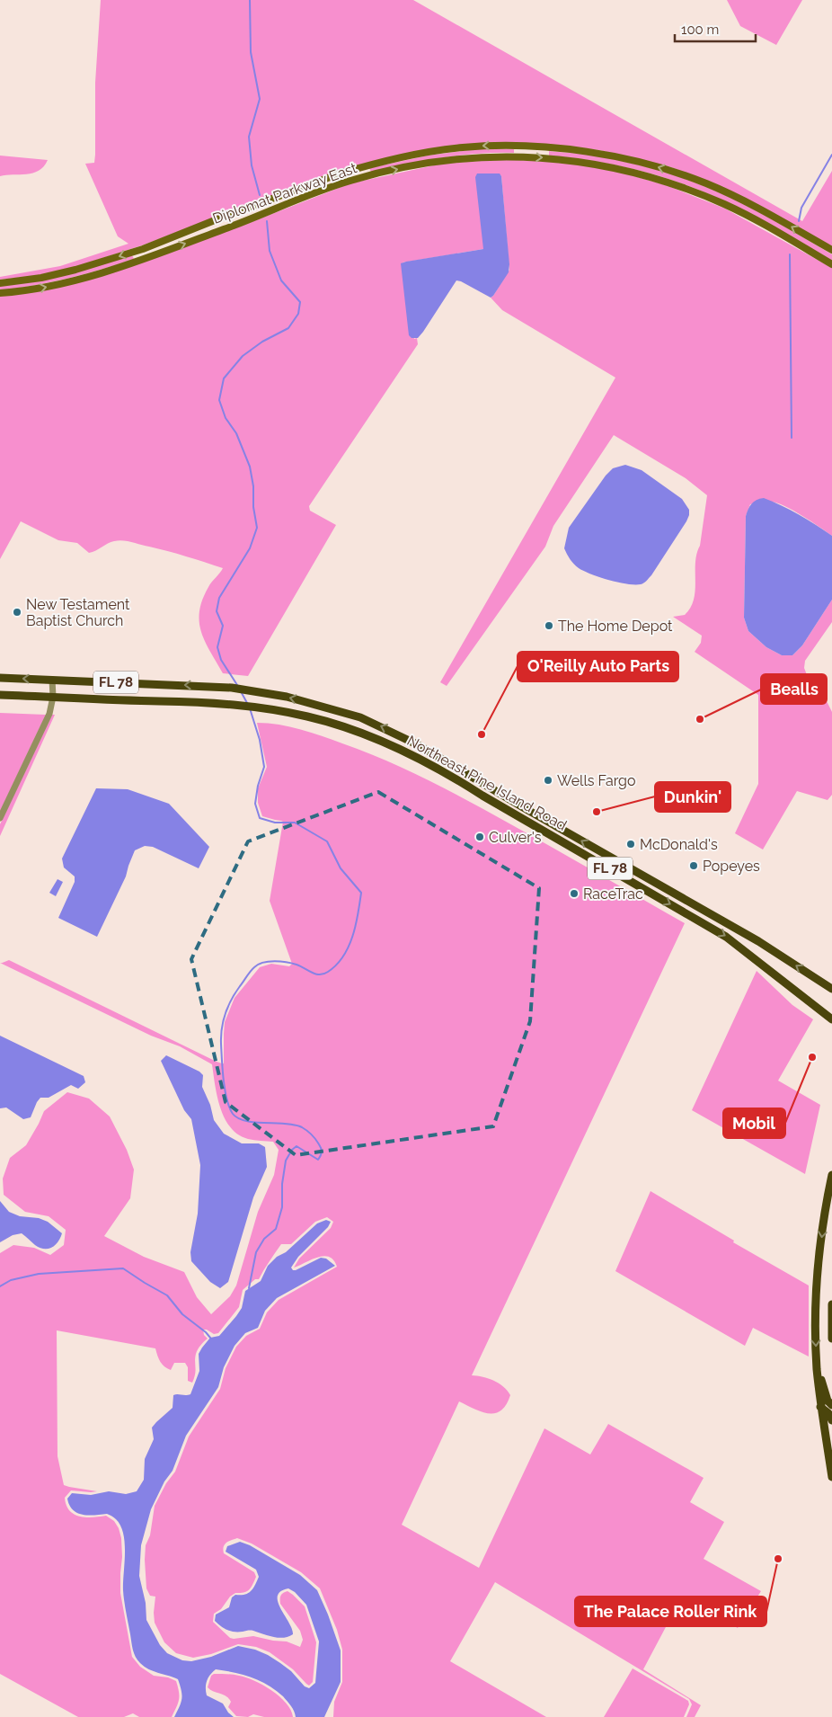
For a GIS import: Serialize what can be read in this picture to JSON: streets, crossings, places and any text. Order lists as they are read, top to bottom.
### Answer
{
  "streets": {
    "main road": ["Diplomat Parkway East", "FL 78", "Northeast Pine Island Road"]
  },
  "places": [
    "New Testament Baptist Church",
    "The Home Depot",
    "Bealls",
    "O'Reilly Auto Parts",
    "Wells Fargo",
    "Dunkin'",
    "Culver's",
    "McDonald's",
    "Popeyes",
    "RaceTrac",
    "Mobil",
    "The Palace Roller Rink"
  ],
  "scale_bar": "100 m"
}
